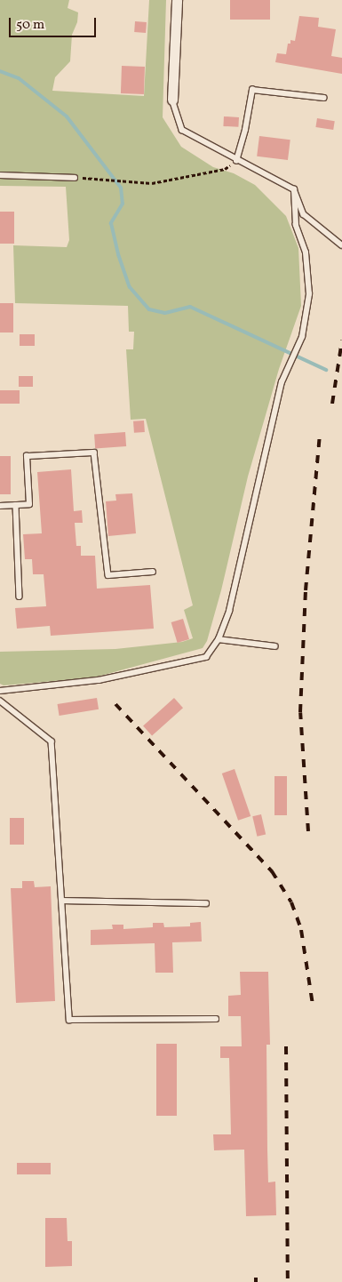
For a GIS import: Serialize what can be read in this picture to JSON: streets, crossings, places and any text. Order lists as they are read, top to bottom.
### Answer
{
  "scale_bar": "50 m"
}
